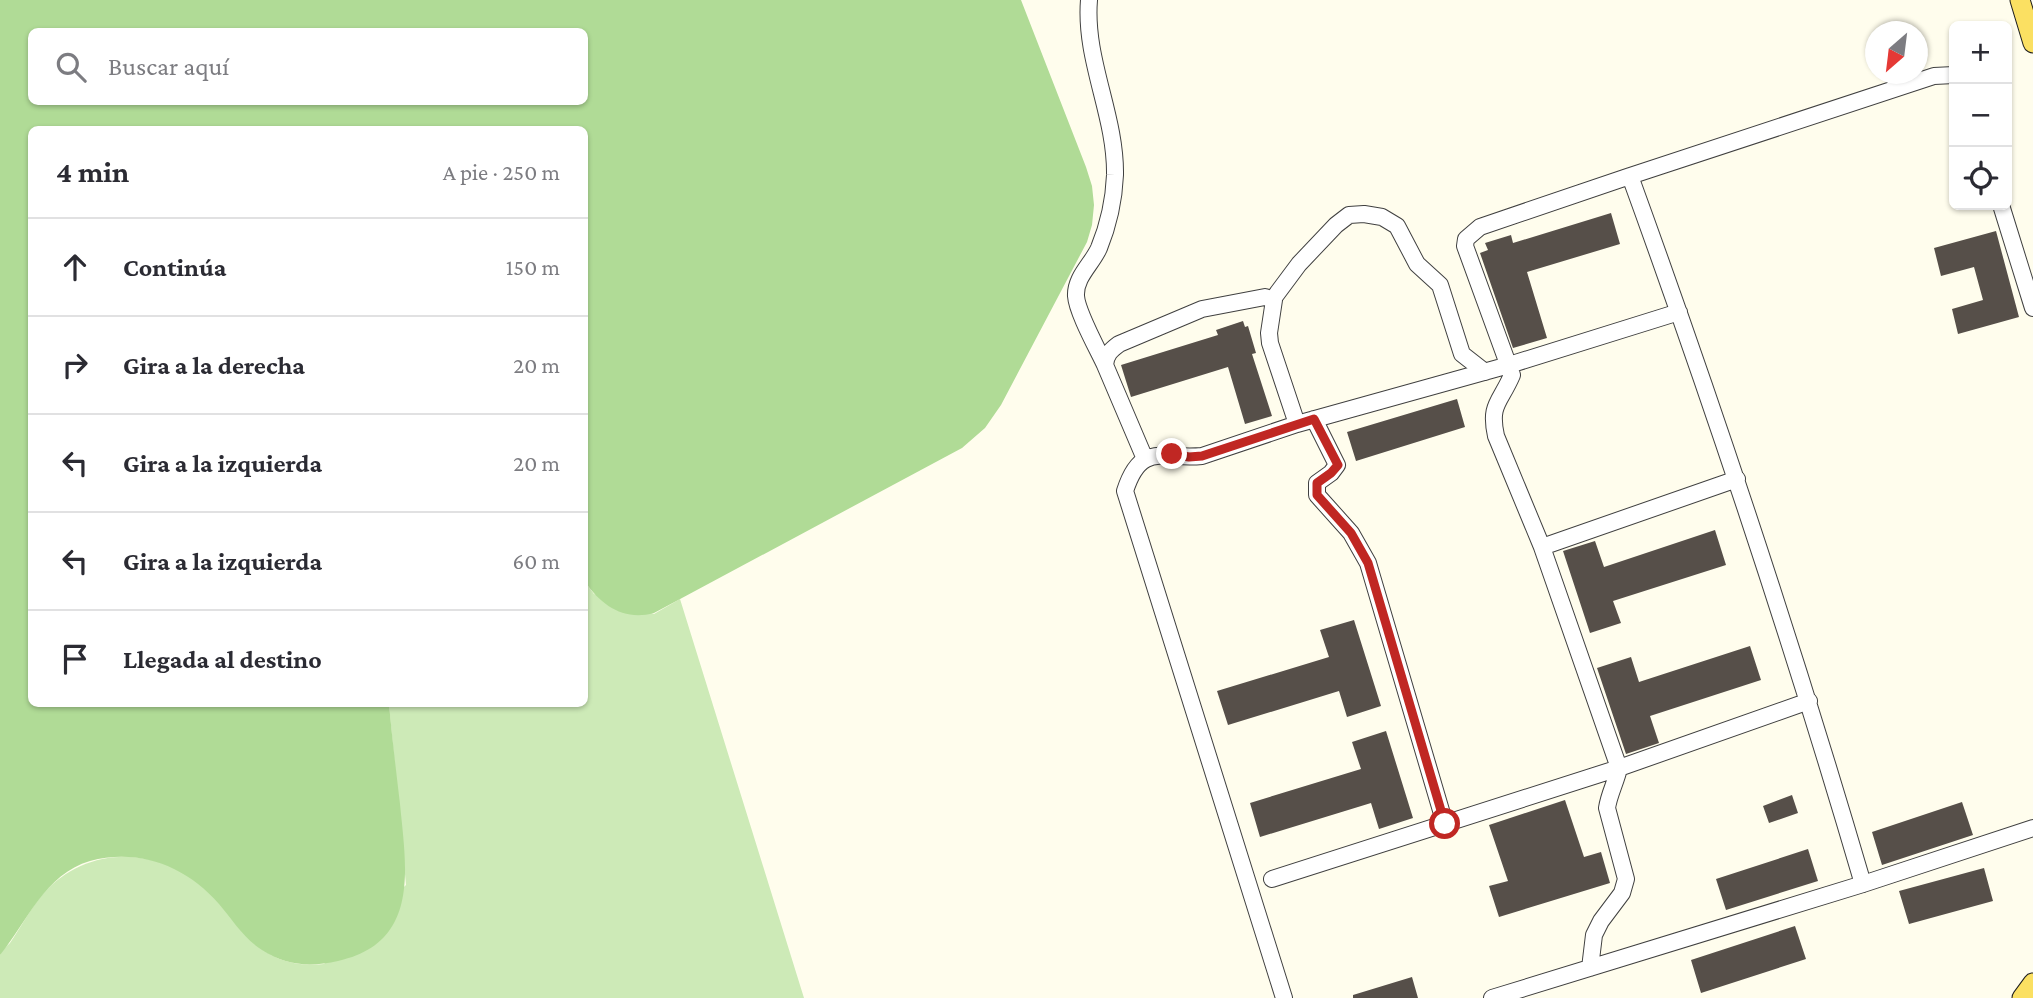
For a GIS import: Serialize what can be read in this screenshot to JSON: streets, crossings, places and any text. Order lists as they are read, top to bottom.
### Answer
{
  "north": "bottom left",
  "page": {
    "map_buttons": ["+", "−"],
    "search": "Buscar aquí",
    "heading": ["4 min", "A pie · 250 m"],
    "list": [
      ["Continúa", "150 m"],
      ["Gira a la derecha", "20 m"],
      ["Gira a la izquierda", "20 m"],
      ["Gira a la izquierda", "60 m"],
      "Llegada al destino"
    ]
  }
}
